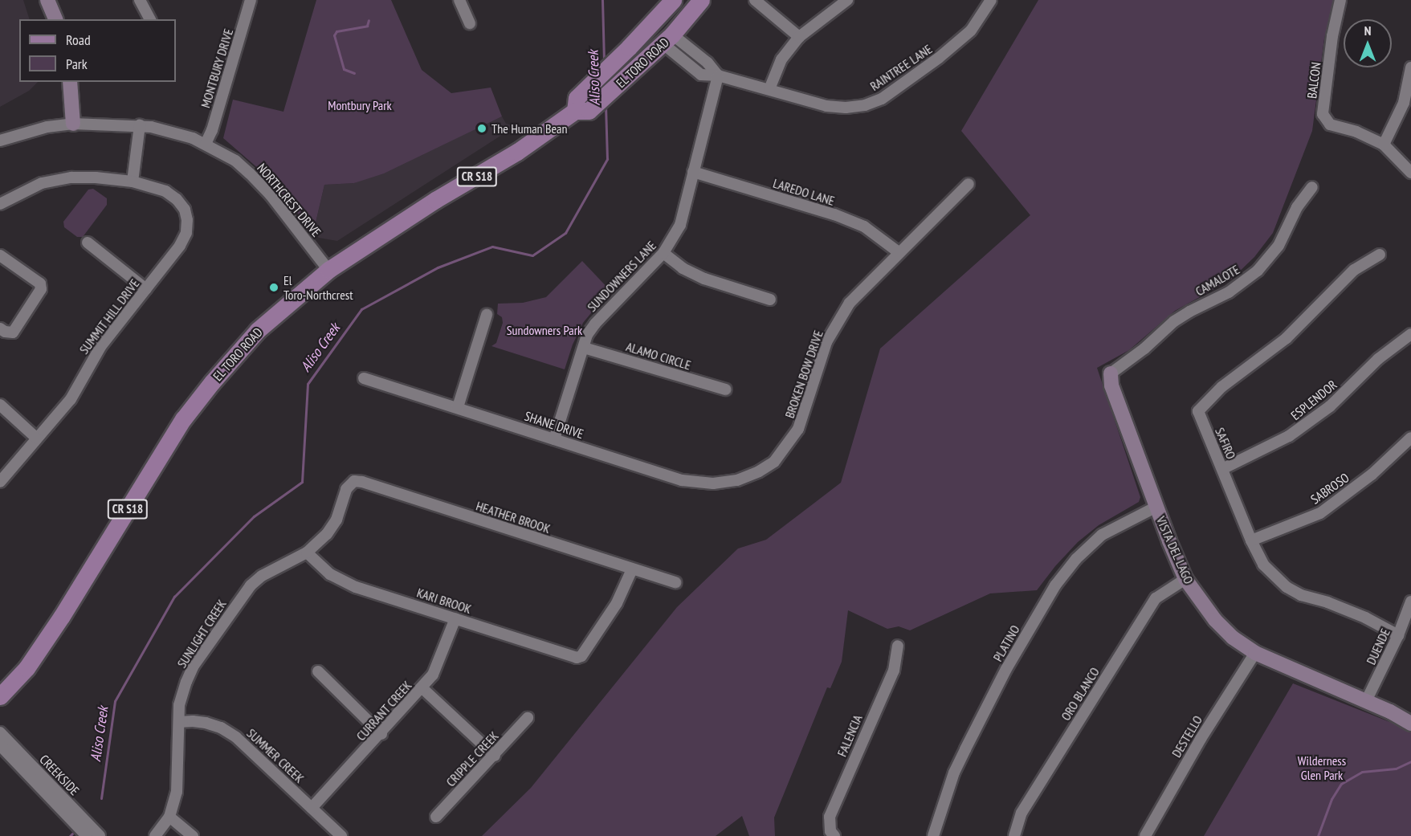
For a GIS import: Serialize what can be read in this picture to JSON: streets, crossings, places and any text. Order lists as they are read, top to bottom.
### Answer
{
  "streets": {
    "main road": ["EL TORO ROAD", "CR S18"],
    "street": [
      "RAINTREE LANE",
      "MONTBURY DRIVE",
      "BALCON",
      "LAREDO LANE",
      "NORTHCREST DRIVE",
      "SUNDOWNERS LANE",
      "CAMALOTE",
      "SUMMIT HILL DRIVE",
      "ALAMO CIRCLE",
      "BROKEN BOW DRIVE",
      "ESPLENDOR",
      "SHANE DRIVE",
      "SAFIRO",
      "SABROSO",
      "HEATHER BROOK",
      "VISTA DEL LAGO",
      "KARI BROOK",
      "SUNLIGHT CREEK",
      "PLATINO",
      "DUENDE",
      "ORO BLANCO",
      "CURRANT CREEK",
      "FALENCIA",
      "DESTELLO",
      "SUMMER CREEK",
      "CRIPPLE CREEK",
      "CREEKSIDE"
    ]
  },
  "crossings": [
    ["EL TORO ROAD", "RAINTREE LANE"],
    ["EL TORO ROAD", "NORTHCREST DRIVE"],
    ["RAINTREE LANE", "SUNDOWNERS LANE"],
    ["MONTBURY DRIVE", "NORTHCREST DRIVE"],
    ["LAREDO LANE", "SUNDOWNERS LANE"],
    ["LAREDO LANE", "BROKEN BOW DRIVE"],
    ["SUNDOWNERS LANE", "ALAMO CIRCLE"],
    ["SUNDOWNERS LANE", "SHANE DRIVE"],
    ["CAMALOTE", "VISTA DEL LAGO"],
    ["BROKEN BOW DRIVE", "SHANE DRIVE"],
    ["ESPLENDOR", "SAFIRO"],
    ["SAFIRO", "SABROSO"],
    ["SAFIRO", "DUENDE"],
    ["HEATHER BROOK", "KARI BROOK"],
    ["HEATHER BROOK", "SUNLIGHT CREEK"],
    ["VISTA DEL LAGO", "PLATINO"],
    ["VISTA DEL LAGO", "DUENDE"],
    ["VISTA DEL LAGO", "ORO BLANCO"],
    ["VISTA DEL LAGO", "DESTELLO"],
    ["KARI BROOK", "SUNLIGHT CREEK"],
    ["KARI BROOK", "CURRANT CREEK"],
    ["SUNLIGHT CREEK", "SUMMER CREEK"],
    ["CURRANT CREEK", "SUMMER CREEK"]
  ],
  "water": ["Aliso Creek"],
  "parks": ["Montbury Park", "Sundowners Park", "Wilderness Glen Park"],
  "places": ["The Human Bean", "El Toro-Northcrest"],
  "legend": ["Road", "Park"],
  "north": "top"
}
